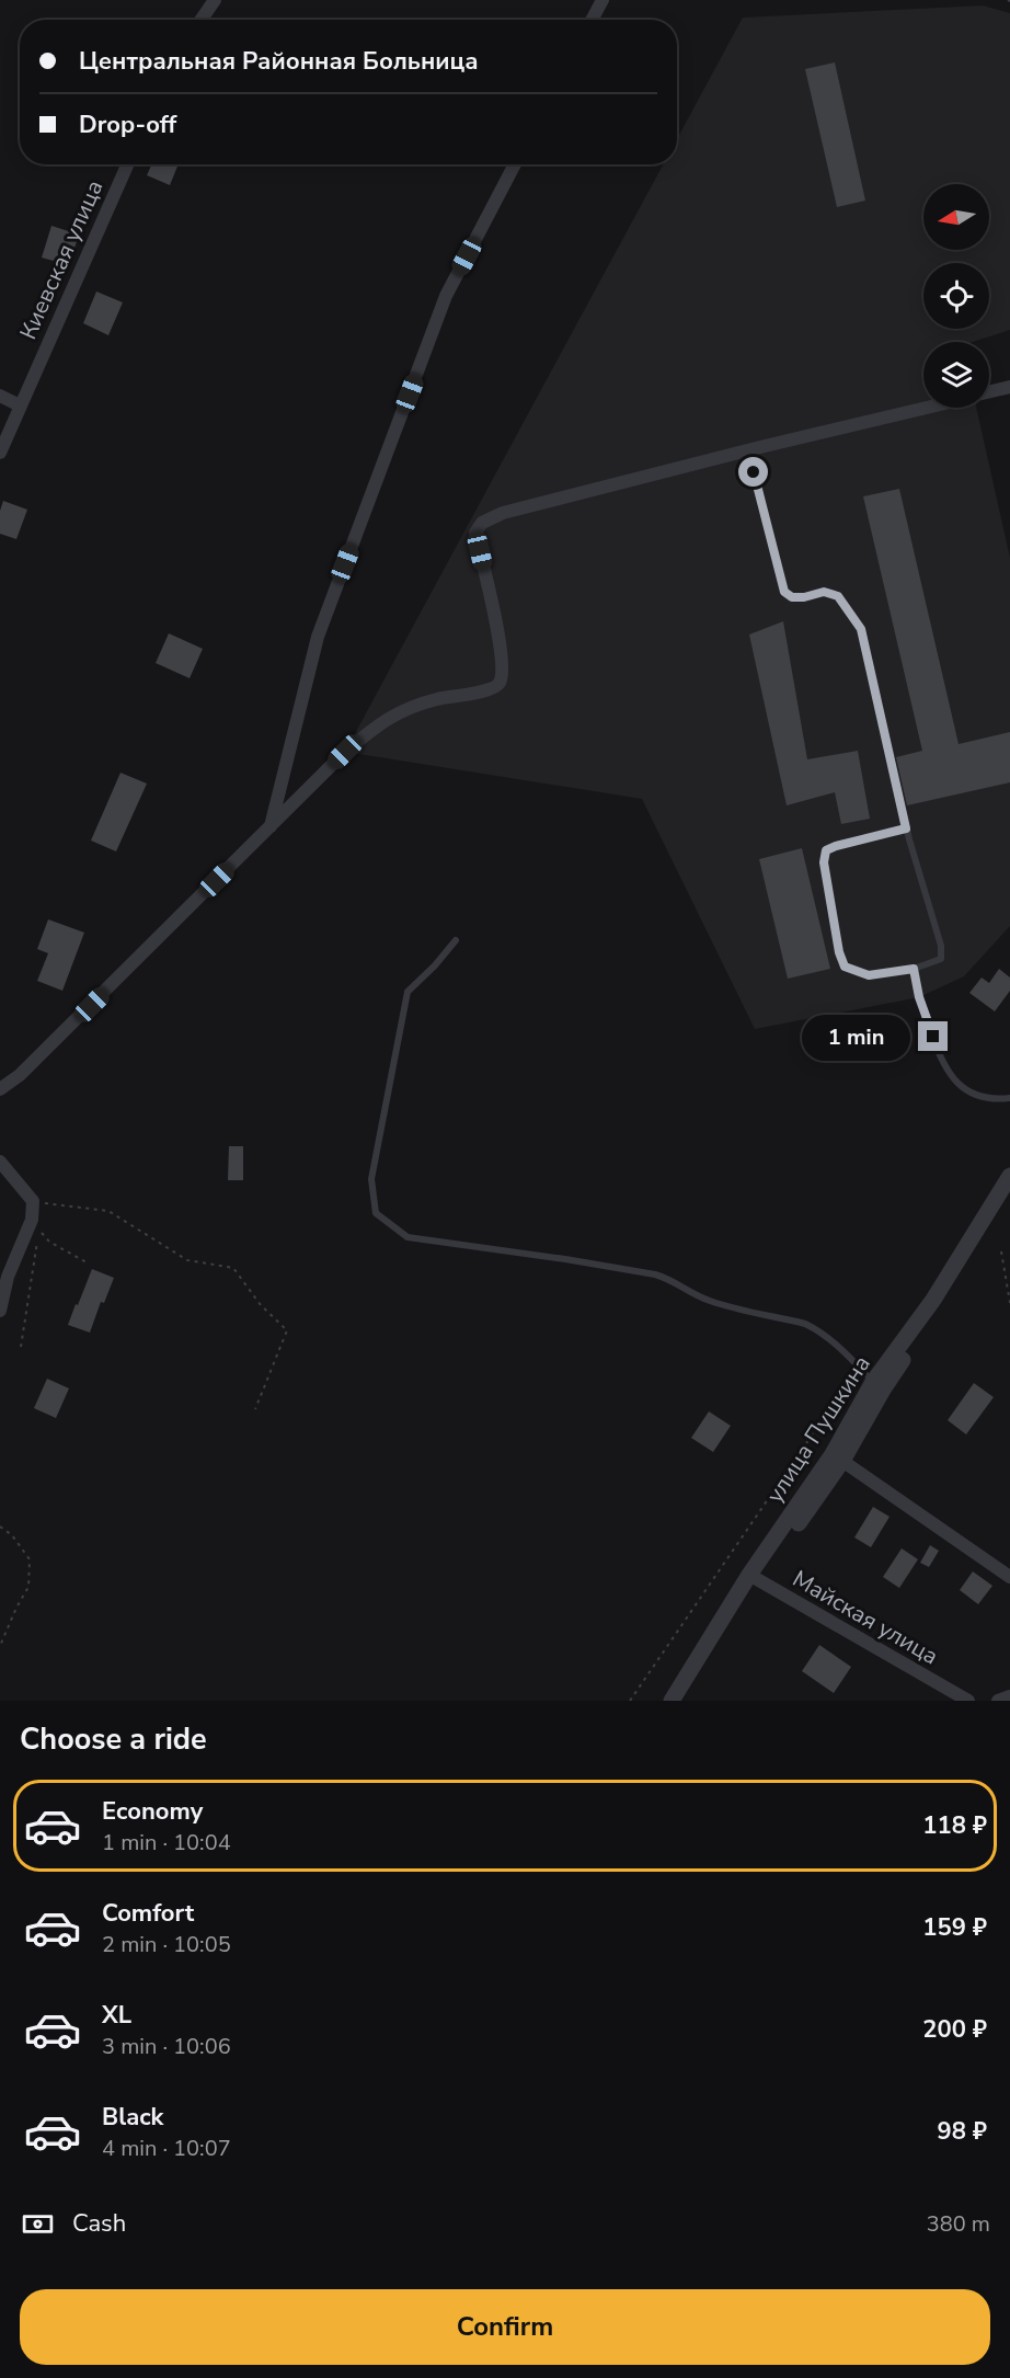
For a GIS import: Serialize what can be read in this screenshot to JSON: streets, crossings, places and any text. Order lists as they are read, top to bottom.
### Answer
{
  "streets": {
    "street": ["Киевская улица", "улица Пушкина", "Майская улица"]
  },
  "crossings": [
    ["улица Пушкина", "Майская улица"]
  ],
  "north": "left",
  "page": {
    "banner": ["Центральная Районная Больница", "Drop-off"],
    "bubble": "1 min",
    "heading": "Choose a ride",
    "list": [
      {
        "name": "Economy",
        "note": "1 min · 10:04",
        "value": "118 ₽"
      },
      {
        "name": "Comfort",
        "note": "2 min · 10:05",
        "value": "159 ₽"
      },
      {
        "name": "XL",
        "note": "3 min · 10:06",
        "value": "200 ₽"
      },
      {
        "name": "Black",
        "note": "4 min · 10:07",
        "value": "98 ₽"
      }
    ],
    "pay": ["Cash", "380 m"],
    "buttons": "Confirm"
  }
}
